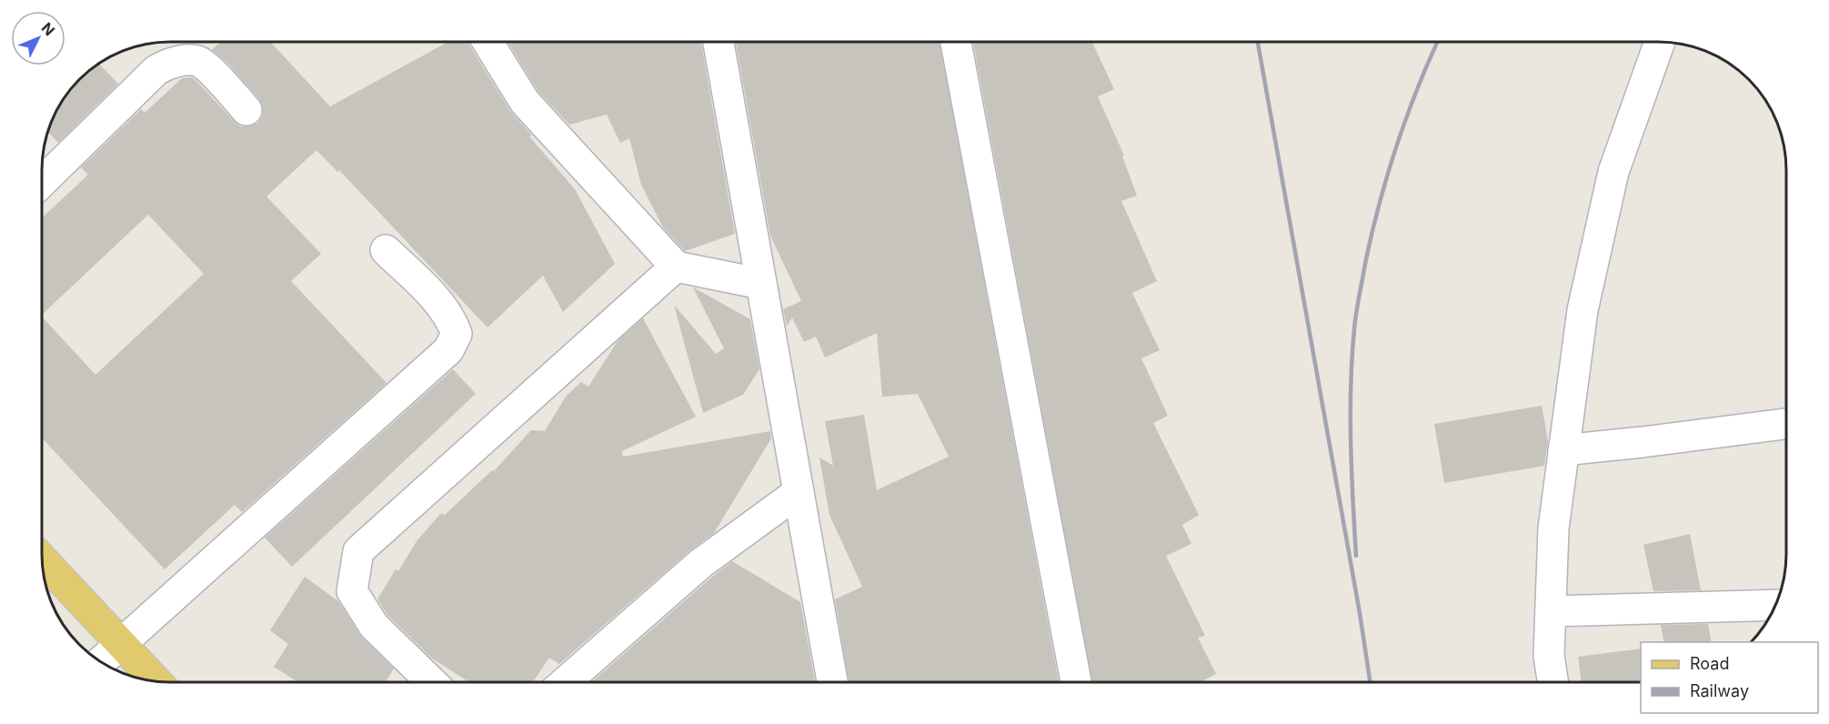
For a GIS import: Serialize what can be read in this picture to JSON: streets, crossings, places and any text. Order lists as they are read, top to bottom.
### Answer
{
  "legend": ["Road", "Railway"],
  "north": "top right"
}
